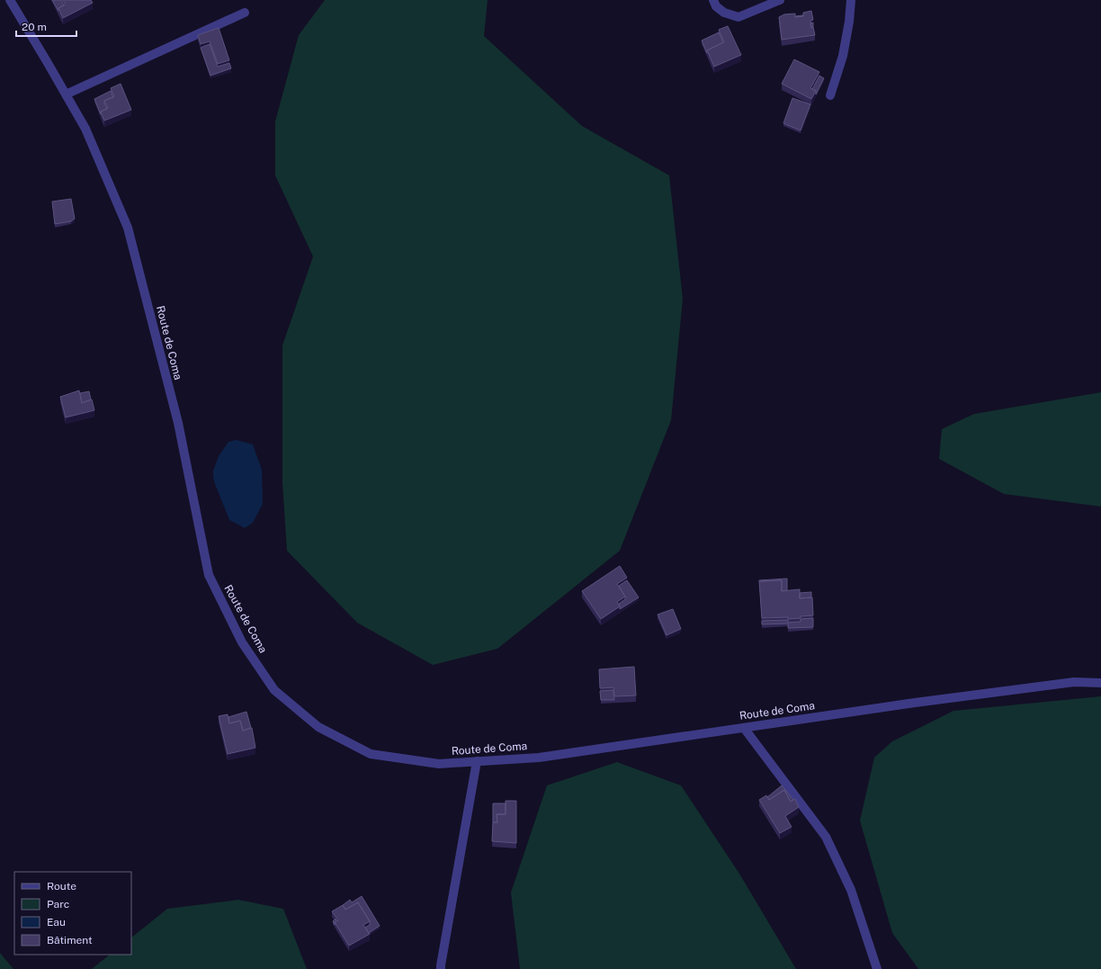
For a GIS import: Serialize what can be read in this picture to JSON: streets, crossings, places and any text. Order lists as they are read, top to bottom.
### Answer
{
  "streets": {
    "street": ["Route de Coma"]
  },
  "legend": [
    "Route",
    "Parc",
    "Eau",
    "Bâtiment"
  ],
  "scale_bar": "20 m"
}
